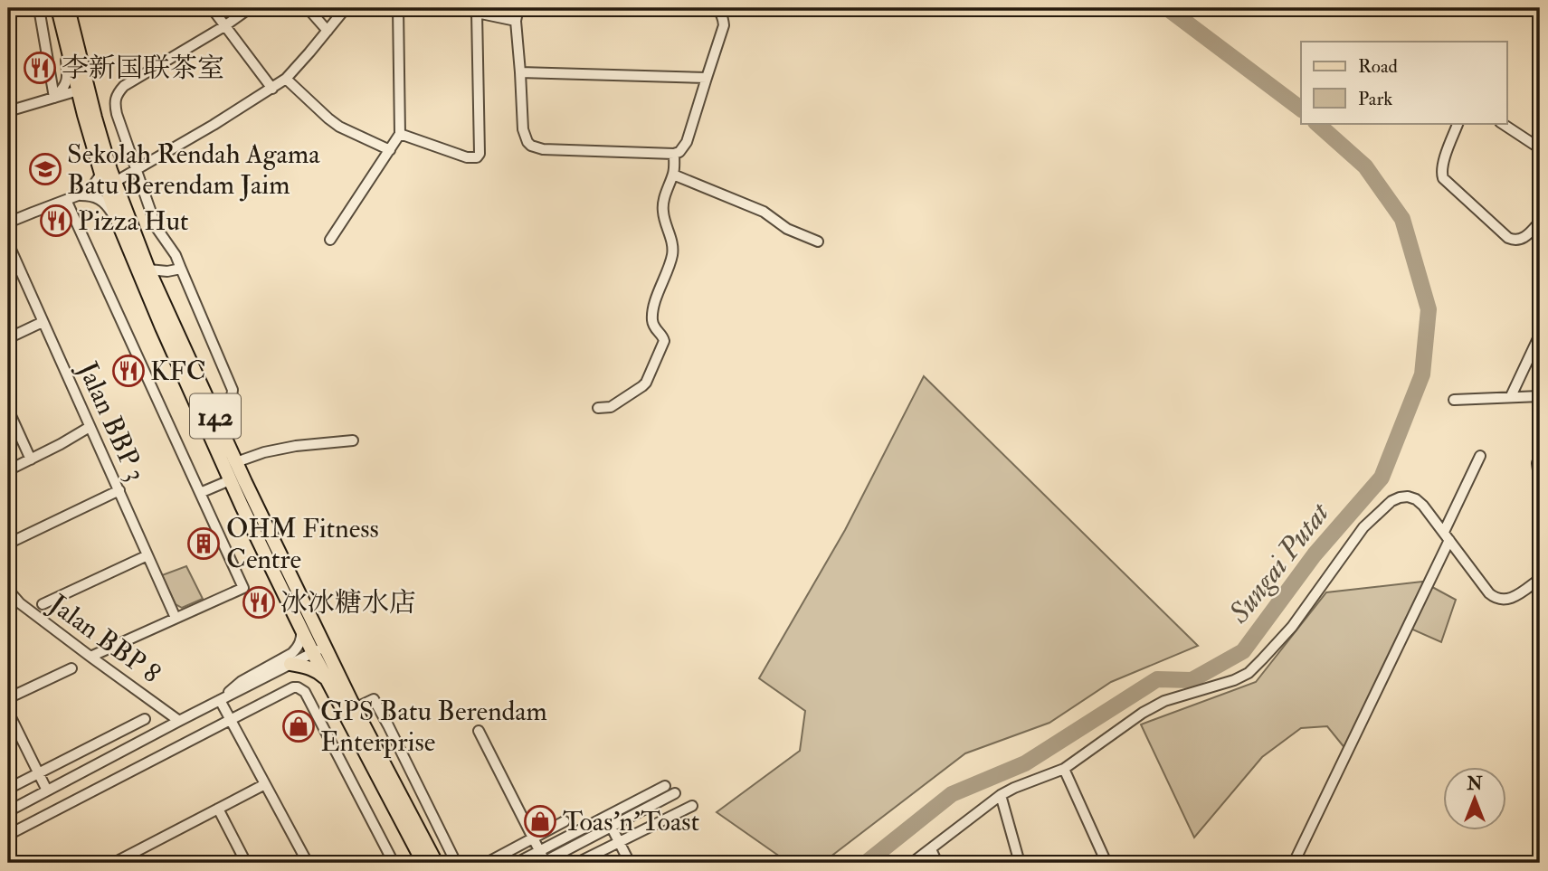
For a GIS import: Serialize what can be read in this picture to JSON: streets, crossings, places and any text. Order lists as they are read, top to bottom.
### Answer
{
  "streets": {
    "main road": ["142"],
    "street": ["Jalan BBP 3", "Jalan BBP 8"]
  },
  "water": ["Sungai Putat"],
  "places": {
    "restaurant": [
      "李新国联茶室",
      "Pizza Hut",
      "KFC",
      "冰冰糖水店"
    ],
    "school or university": ["Sekolah Rendah Agama Batu Berendam Jaim"],
    "building": ["OHM Fitness Centre"],
    "shop": ["GPS Batu Berendam Enterprise", "Toas'n'Toast"]
  },
  "legend": ["Road", "Park"],
  "north": "top"
}
